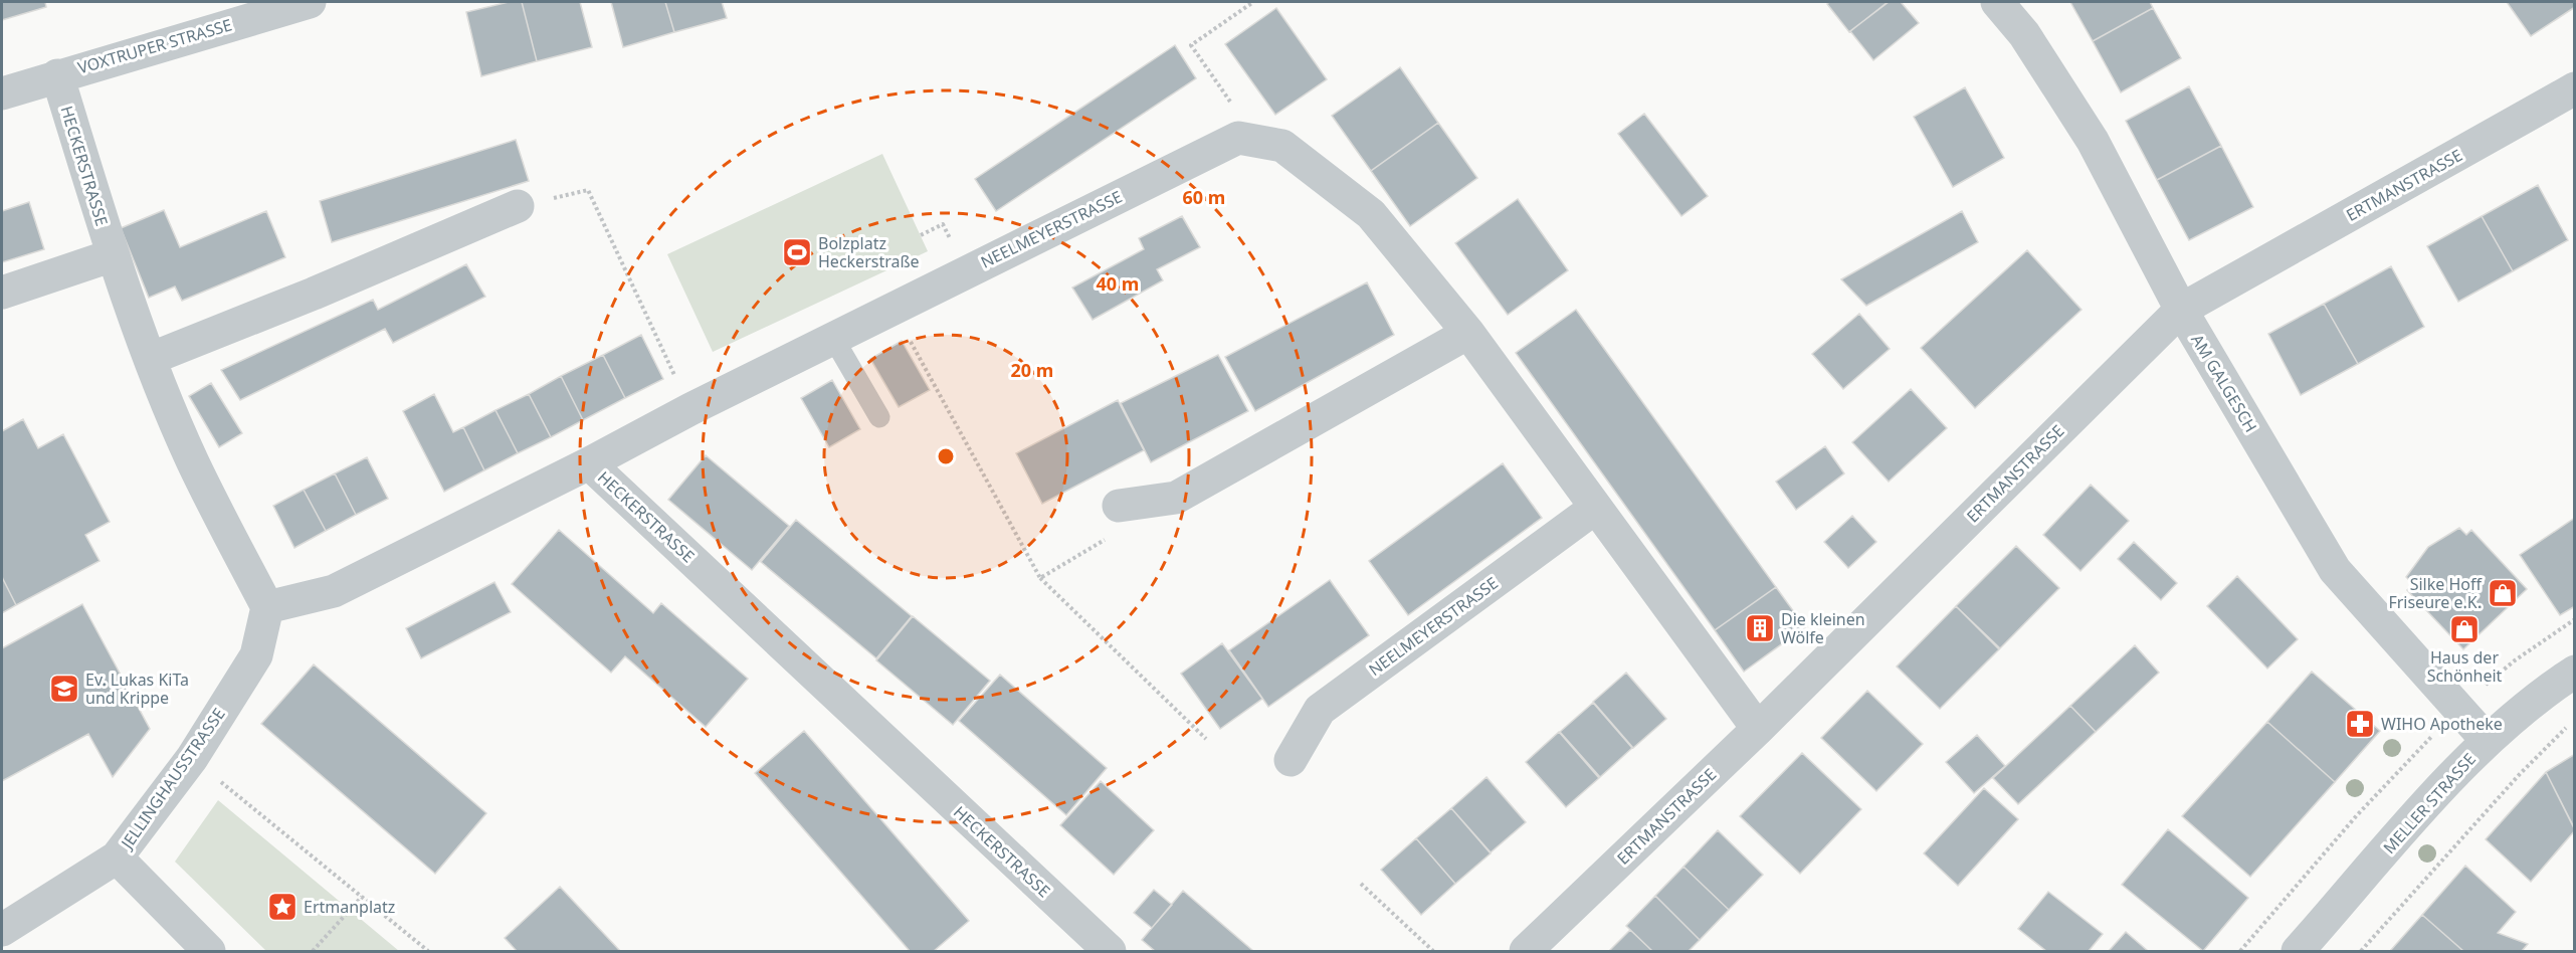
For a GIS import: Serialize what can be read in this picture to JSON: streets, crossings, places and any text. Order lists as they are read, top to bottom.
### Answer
{
  "streets": {
    "street": [
      "VOXTRUPER STRASSE",
      "HECKERSTRASSE",
      "ERTMANSTRASSE",
      "NEELMEYERSTRASSE",
      "AM GALGESCH",
      "JELLINGHAUSSTRASSE",
      "MELLER STRASSE"
    ]
  },
  "crossings": [
    ["VOXTRUPER STRASSE", "HECKERSTRASSE"],
    ["HECKERSTRASSE", "NEELMEYERSTRASSE"],
    ["HECKERSTRASSE", "JELLINGHAUSSTRASSE"],
    ["ERTMANSTRASSE", "AM GALGESCH"],
    ["AM GALGESCH", "MELLER STRASSE"]
  ],
  "places": {
    "sports": ["Bolzplatz Heckerstraße"],
    "shop": ["Silke Hoff Friseure e.K.", "Haus der Schönheit"],
    "building": ["Die kleinen Wölfe"],
    "school or university": ["Ev. Lukas KiTa und Krippe"],
    "pharmacy": ["WIHO Apotheke"],
    "place": ["Ertmanplatz"]
  },
  "rings": ["60 m", "40 m", "20 m"]
}
